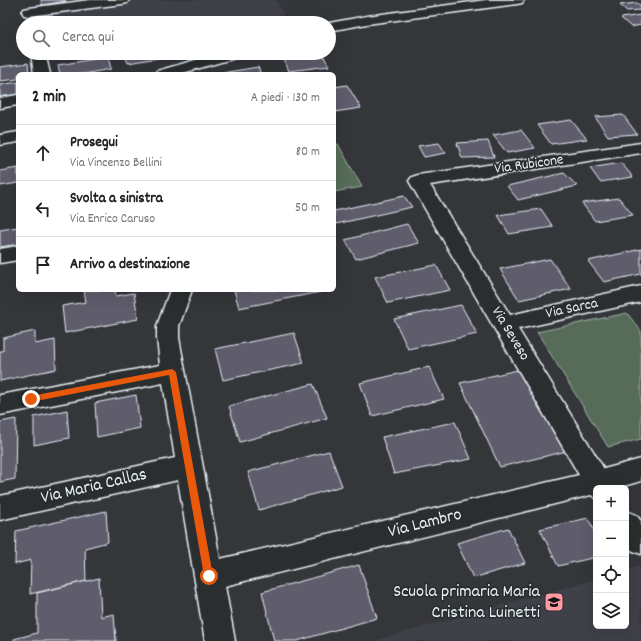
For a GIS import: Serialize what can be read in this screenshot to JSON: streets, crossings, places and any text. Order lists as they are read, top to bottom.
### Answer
{
  "streets": {
    "street": [
      "Via Rubicone",
      "Via Sarca",
      "Via Seveso",
      "Via Maria Callas",
      "Via Lambro"
    ]
  },
  "crossings": [
    ["Via Rubicone", "Via Seveso"],
    ["Via Sarca", "Via Seveso"],
    ["Via Seveso", "Via Lambro"]
  ],
  "places": {
    "school or university": ["Scuola primaria Maria Cristina Luinetti"]
  },
  "page": {
    "search": "Cerca qui",
    "heading": ["2 min", "A piedi · 130 m"],
    "list": [
      ["Prosegui", "Via Vincenzo Bellini", "80 m"],
      ["Svolta a sinistra", "Via Enrico Caruso", "50 m"],
      "Arrivo a destinazione"
    ],
    "map_buttons": ["+", "−"]
  }
}
